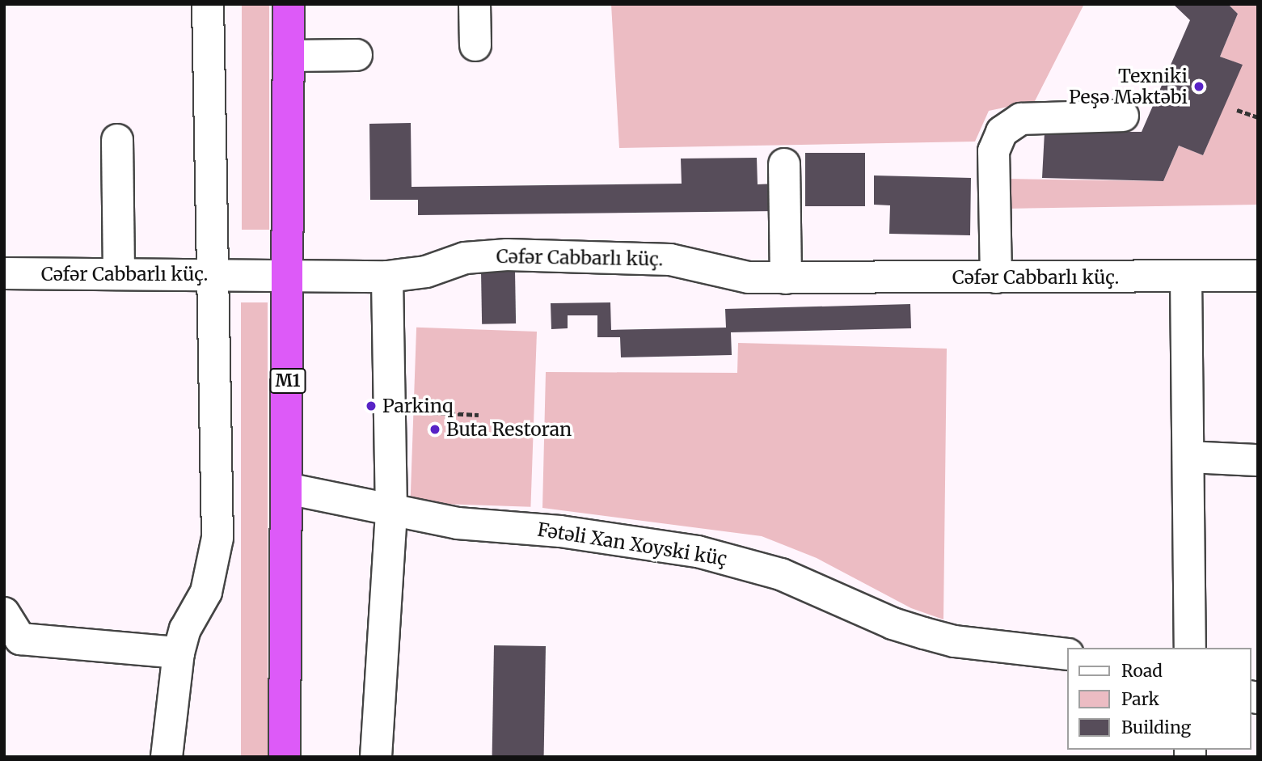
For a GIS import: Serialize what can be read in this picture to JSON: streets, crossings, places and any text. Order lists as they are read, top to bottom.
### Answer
{
  "streets": {
    "highway": ["M1"],
    "street": ["Cəfər Cabbarlı küç.", "Fətəli Xan Xoyski küç"]
  },
  "crossings": [
    ["Cəfər Cabbarlı küç.", "M1"],
    ["M1", "Fətəli Xan Xoyski küç"]
  ],
  "places": ["Texniki Peşə Məktəbi", "Parkinq", "Buta Restoran"],
  "legend": ["Road", "Park", "Building"]
}
